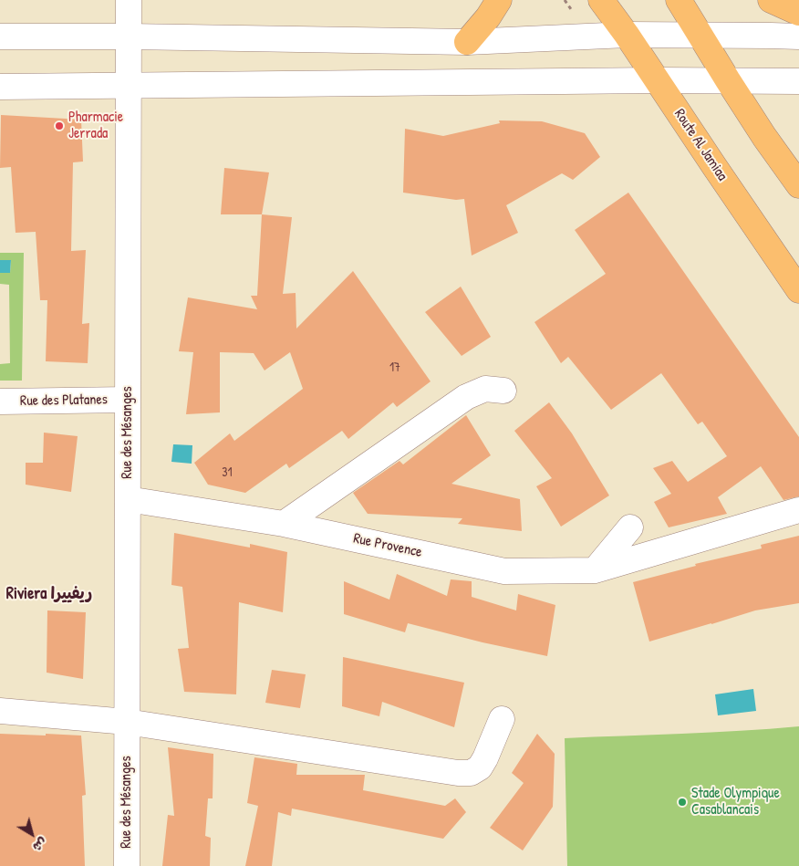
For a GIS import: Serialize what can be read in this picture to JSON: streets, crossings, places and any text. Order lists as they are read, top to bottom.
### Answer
{
  "streets": {
    "main road": ["Route Al Jamiaa"],
    "street": ["Rue des Platanes", "Rue des Mésanges", "Rue Provence"]
  },
  "crossings": [
    ["Rue des Platanes", "Rue des Mésanges"],
    ["Rue des Mésanges", "Rue Provence"]
  ],
  "districts": ["Riviera ريفييرا"],
  "places": ["Pharmacie Jerrada", "Stade Olympique Casablancais"],
  "house_numbers": ["17", "31"],
  "north": "bottom right"
}
